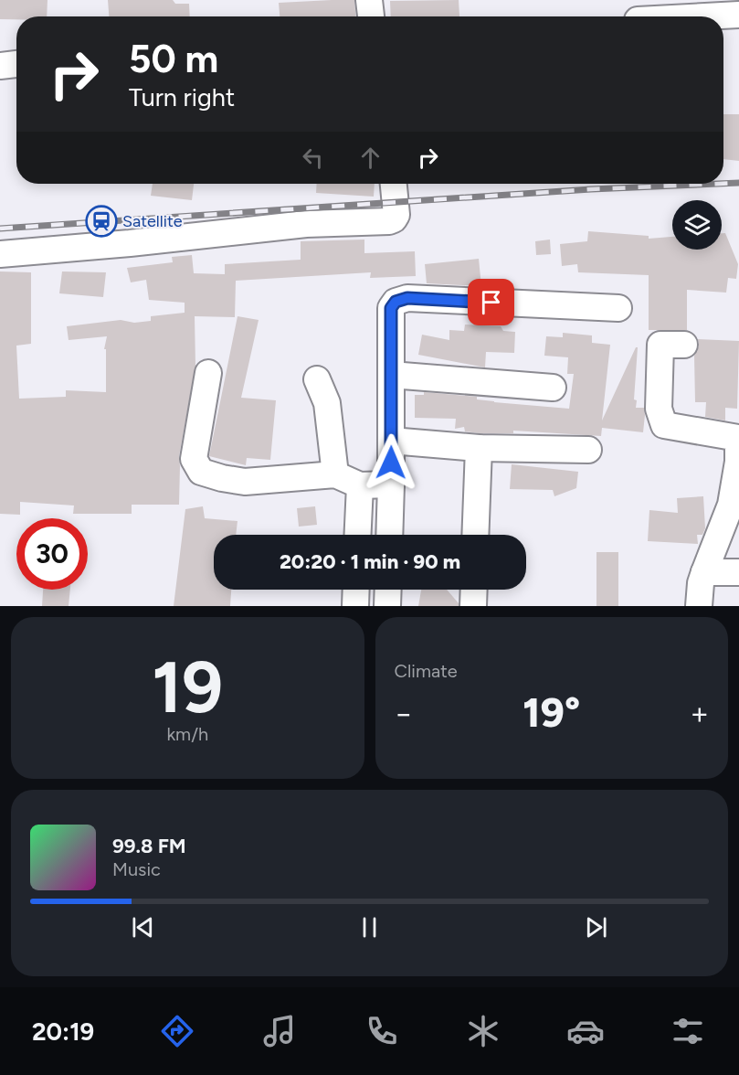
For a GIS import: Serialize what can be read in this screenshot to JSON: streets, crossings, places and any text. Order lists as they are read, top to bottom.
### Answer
{
  "places": {
    "station": ["Satellite"]
  },
  "page": {
    "turn": ["50 m", "Turn right"],
    "limit": "30",
    "trip": "20:20 · 1 min · 90 m",
    "tile": [
      ["19", "km/h"],
      "Climate"
    ],
    "heat": ["−", "19°", "+"],
    "song": ["99.8 FM", "Music"],
    "tabs": "20:19"
  }
}
